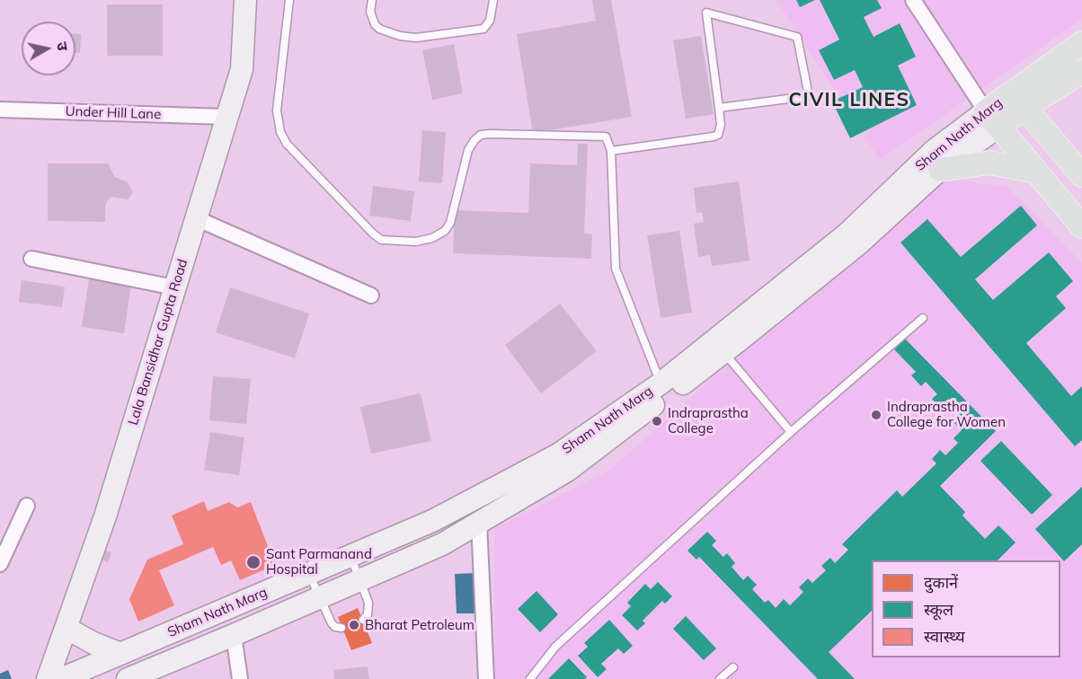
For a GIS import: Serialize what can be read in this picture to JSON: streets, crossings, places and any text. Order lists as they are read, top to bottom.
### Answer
{
  "streets": {
    "main road": ["Sham Nath Marg", "Lala Bansidhar Gupta Road"],
    "street": ["Under Hill Lane"]
  },
  "crossings": [
    ["Under Hill Lane", "Lala Bansidhar Gupta Road"]
  ],
  "districts": ["CIVIL LINES"],
  "places": [
    "Indraprastha College for Women",
    "Indraprastha College",
    "Sant Parmanand Hospital",
    "Bharat Petroleum"
  ],
  "legend": ["दुकानें", "स्कूल", "स्वास्थ्य"],
  "north": "right"
}
